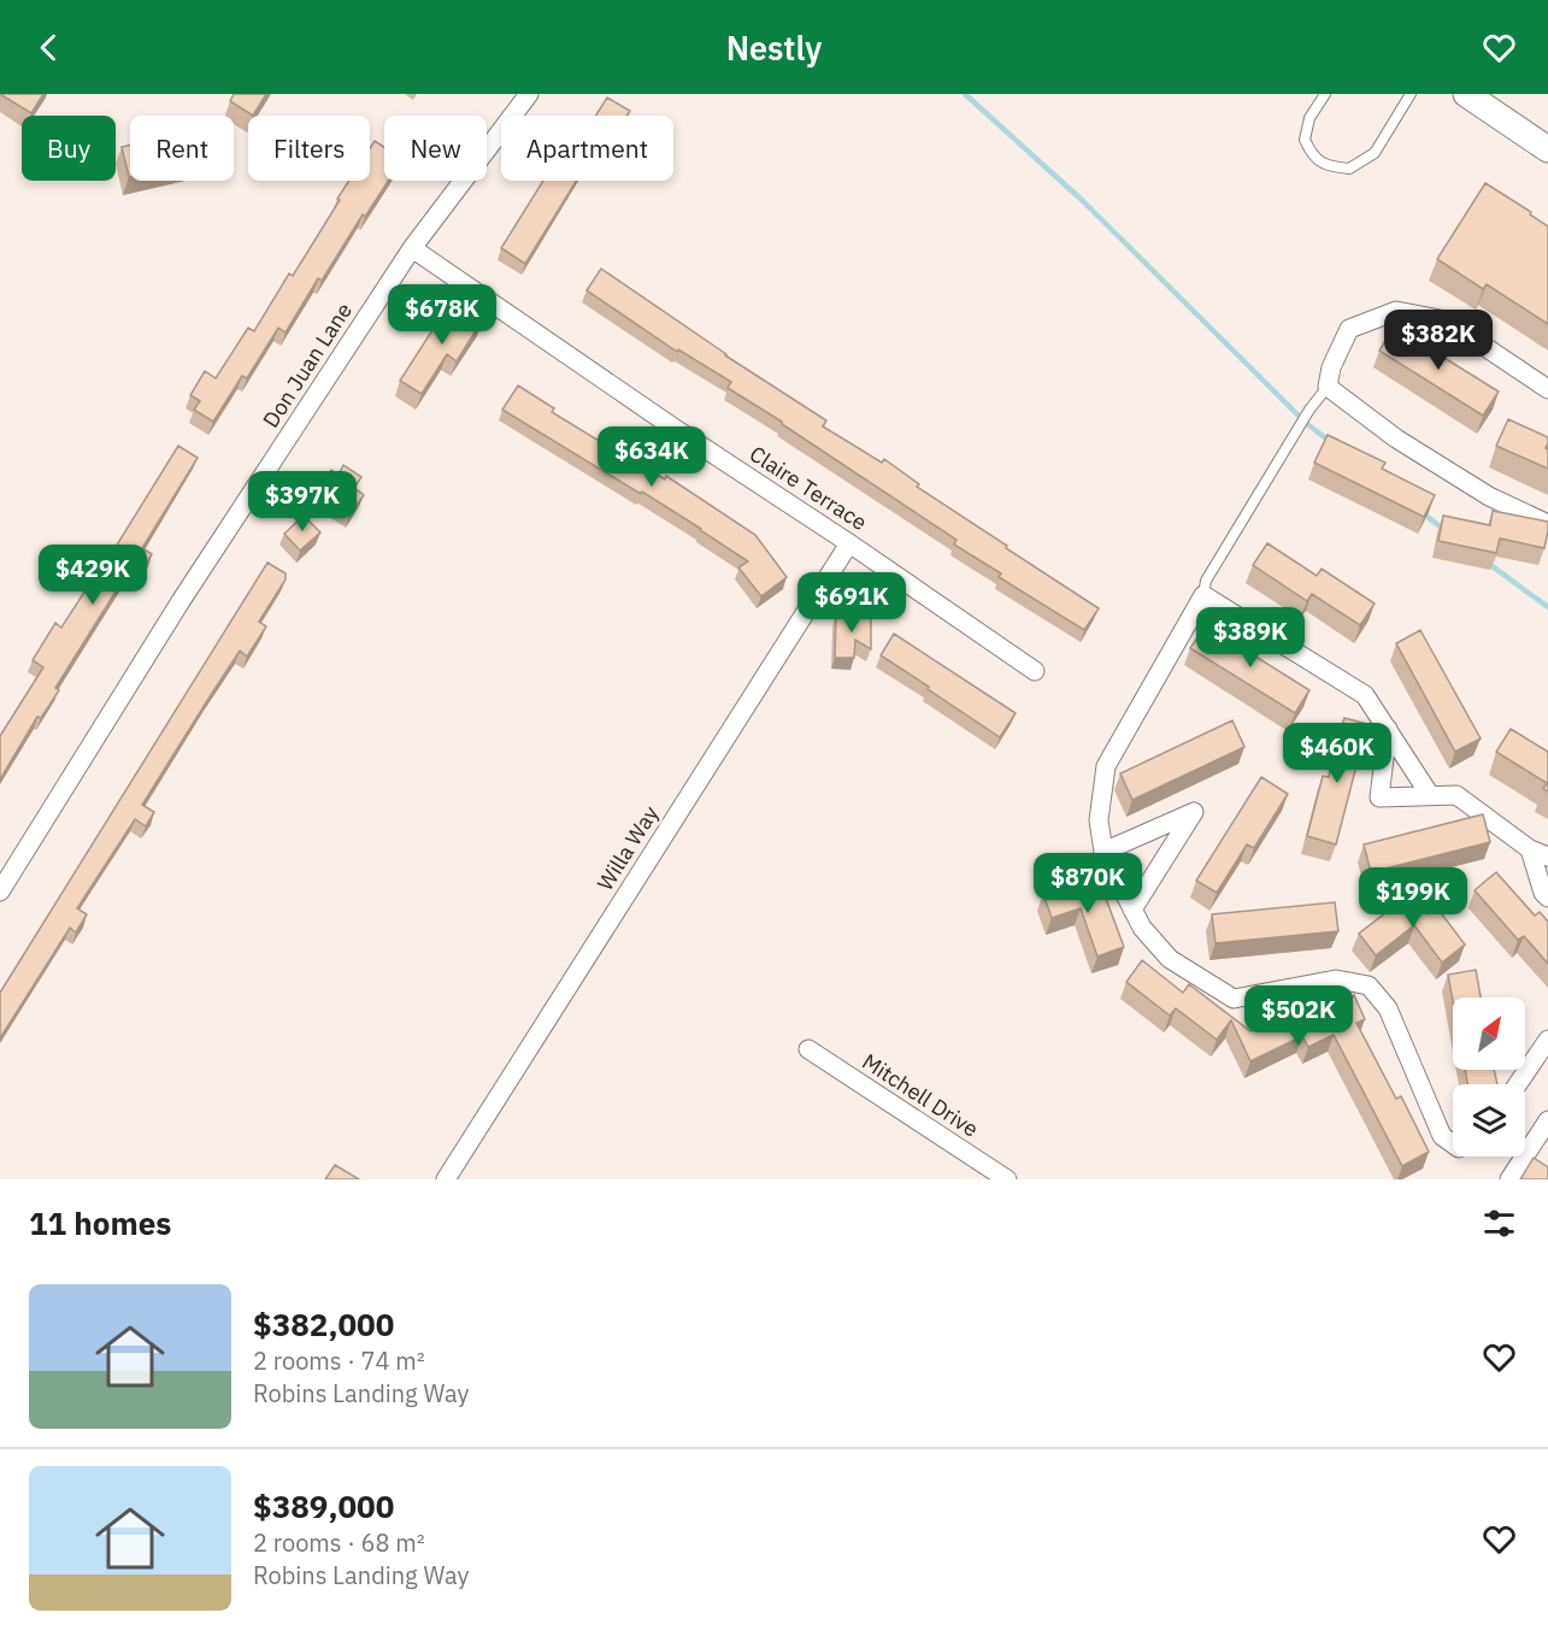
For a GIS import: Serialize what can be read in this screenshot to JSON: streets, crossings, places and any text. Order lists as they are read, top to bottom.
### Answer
{
  "streets": {
    "street": [
      "Don Juan Lane",
      "Claire Terrace",
      "Willa Way",
      "Mitchell Drive"
    ]
  },
  "crossings": [
    ["Don Juan Lane", "Claire Terrace"],
    ["Claire Terrace", "Willa Way"]
  ],
  "north": "top right",
  "page": {
    "header": "Nestly",
    "chip": [
      "Buy",
      "Rent",
      "Filters",
      "New",
      "Apartment"
    ],
    "price": [
      "$678K",
      "$382K",
      "$634K",
      "$397K",
      "$429K",
      "$691K",
      "$389K",
      "$460K",
      "$870K",
      "$199K",
      "$502K"
    ],
    "heading": "11 homes",
    "list": [
      {
        "name": "$382,000",
        "note": "2 rooms · 74 m² · Robins Landing Way"
      },
      {
        "name": "$389,000",
        "note": "2 rooms · 68 m² · Robins Landing Way"
      }
    ]
  }
}
